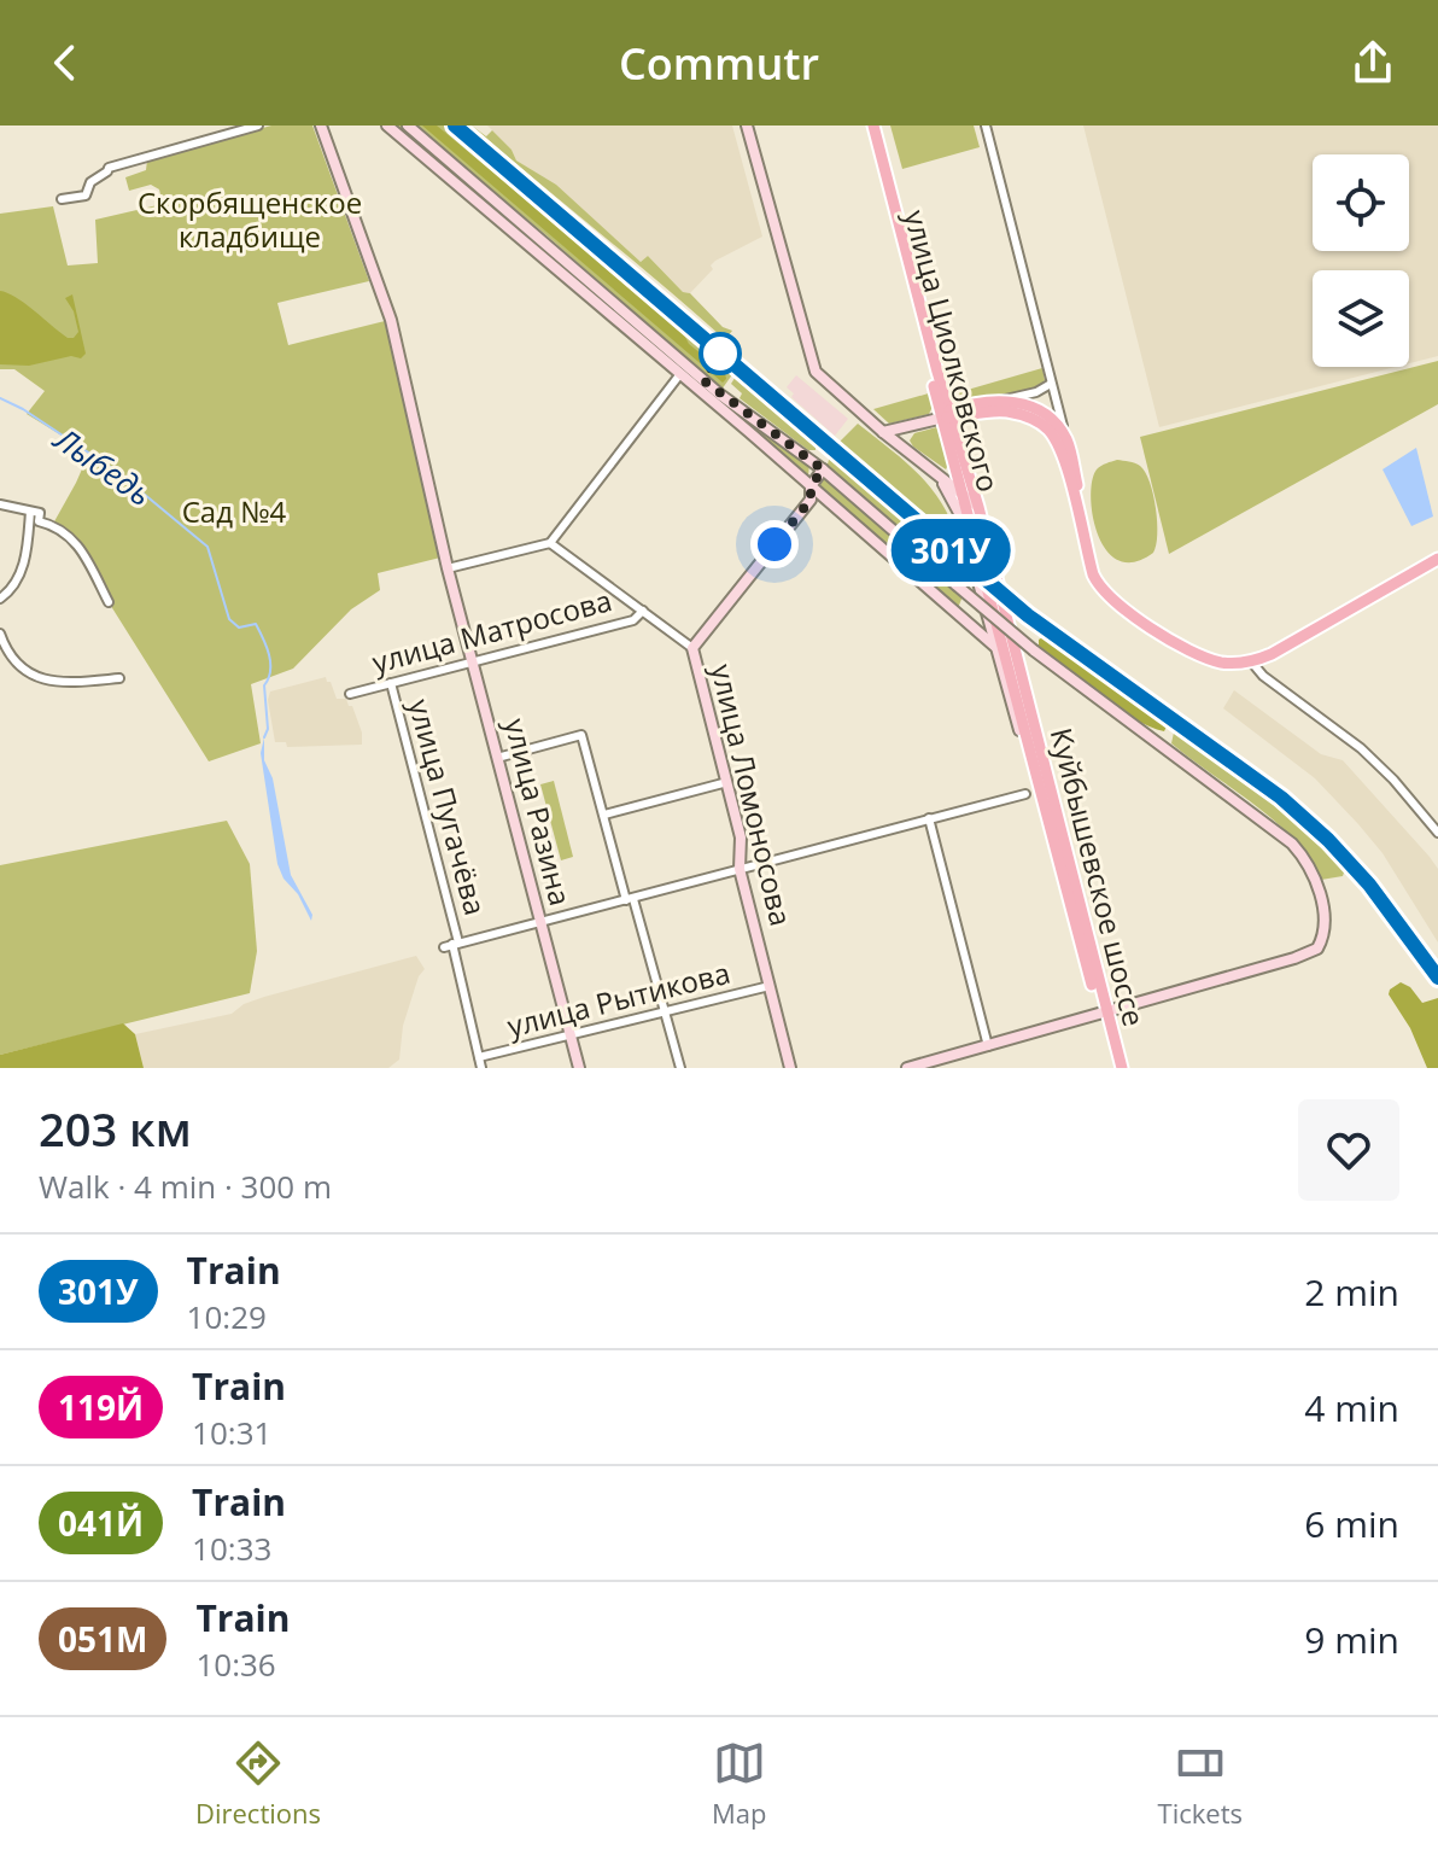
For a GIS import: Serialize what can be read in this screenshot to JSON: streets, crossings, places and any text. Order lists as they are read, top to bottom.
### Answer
{
  "streets": {
    "main road": ["улица Циолковского", "Куйбышевское шоссе"],
    "street": [
      "улица Матросова",
      "улица Ломоносова",
      "улица Пугачёва",
      "улица Разина",
      "улица Рытикова"
    ]
  },
  "crossings": [
    ["улица Циолковского", "Куйбышевское шоссе"],
    ["улица Матросова", "улица Ломоносова"],
    ["улица Матросова", "улица Пугачёва"],
    ["улица Матросова", "улица Разина"],
    ["улица Ломоносова", "улица Рытикова"],
    ["улица Пугачёва", "улица Рытикова"],
    ["улица Разина", "улица Рытикова"]
  ],
  "water": ["Лыбедь"],
  "parks": ["Скорбященское кладбище", "Сад №4"],
  "page": {
    "header": "Commutr",
    "on_map": "301У",
    "heading": ["203 км", "Walk · 4 min · 300 m"],
    "list": [
      {
        "mark": "301У",
        "name": "Train",
        "note": "10:29",
        "value": "2 min"
      },
      {
        "mark": "119Й",
        "name": "Train",
        "note": "10:31",
        "value": "4 min"
      },
      {
        "mark": "041Й",
        "name": "Train",
        "note": "10:33",
        "value": "6 min"
      },
      {
        "mark": "051М",
        "name": "Train",
        "note": "10:36",
        "value": "9 min"
      }
    ],
    "tabs": ["Directions", "Map", "Tickets"]
  }
}
